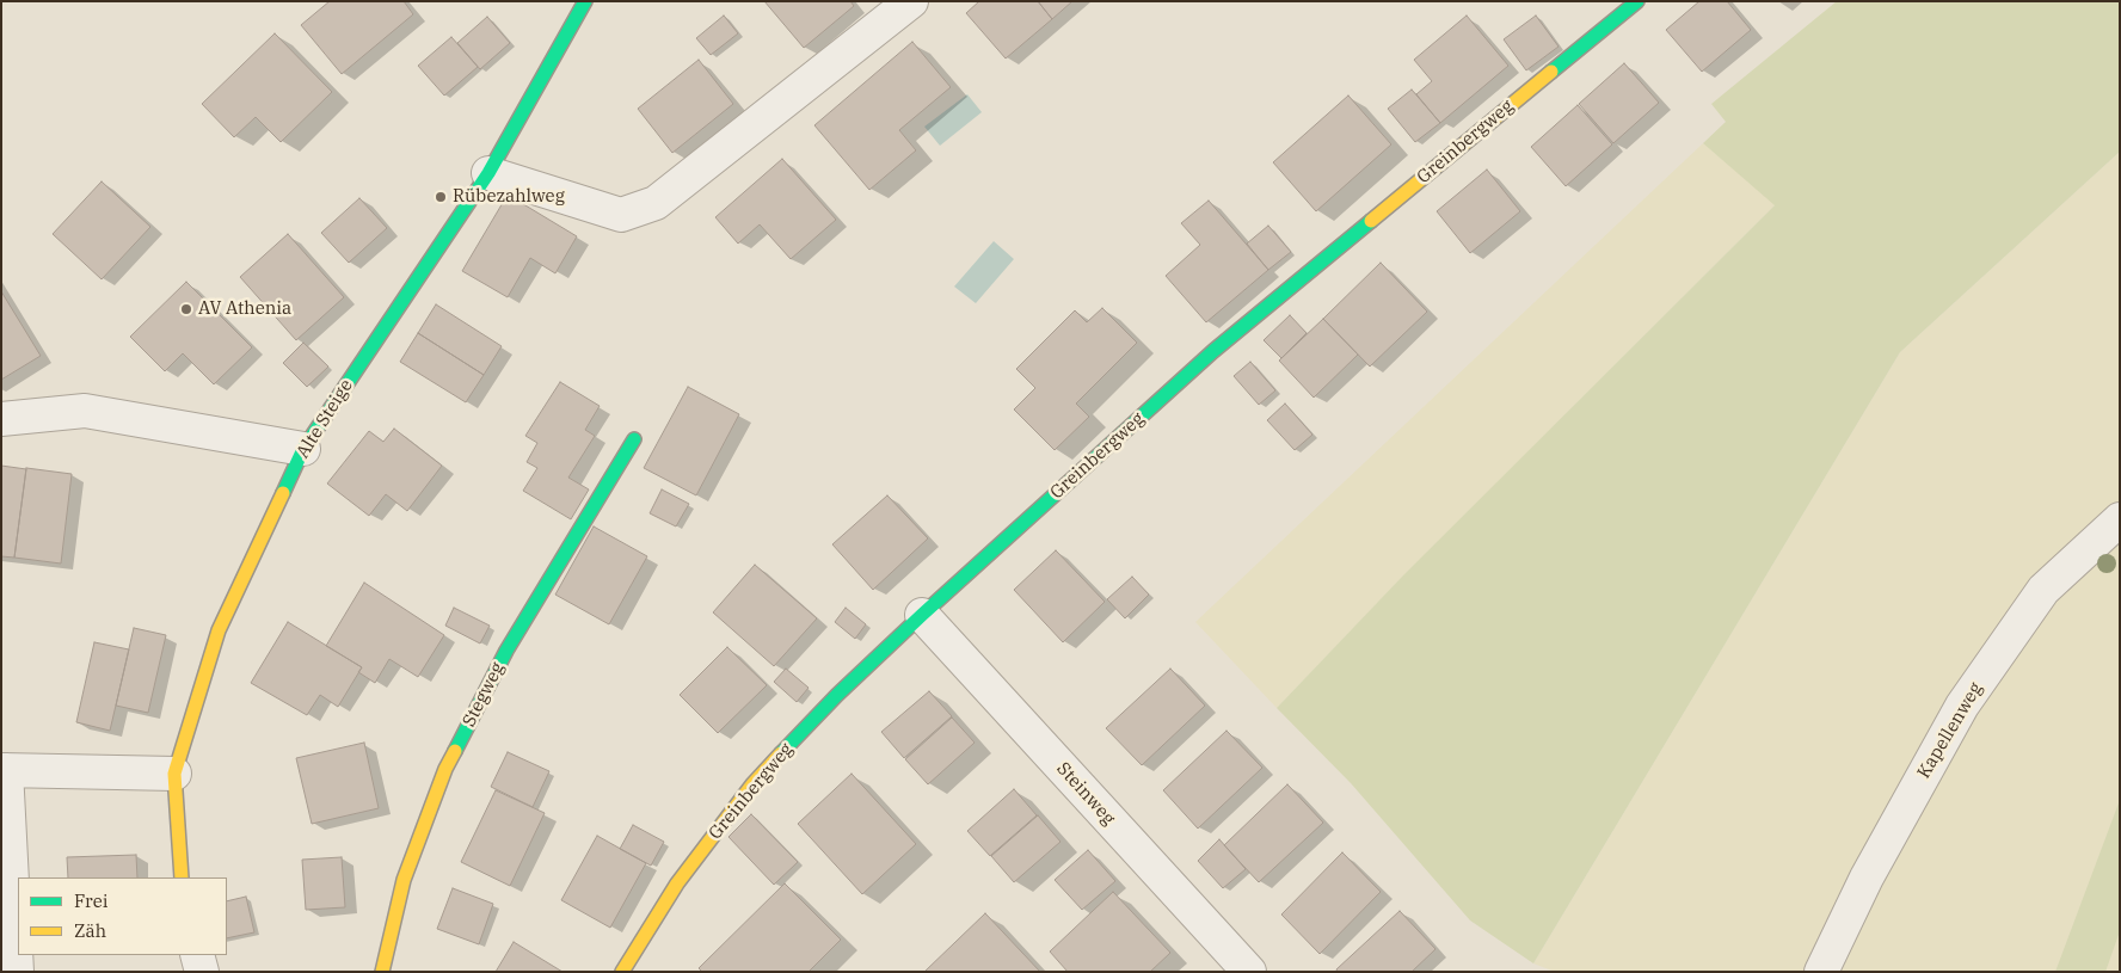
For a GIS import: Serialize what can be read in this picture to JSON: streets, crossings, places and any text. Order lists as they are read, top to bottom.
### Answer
{
  "streets": {
    "street": [
      "Greinbergweg",
      "Alte Steige",
      "Stegweg",
      "Kapellenweg",
      "Steinweg"
    ]
  },
  "crossings": [
    ["Greinbergweg", "Steinweg"]
  ],
  "places": ["Rübezahlweg", "AV Athenia"],
  "legend": ["Frei", "Zäh"]
}
